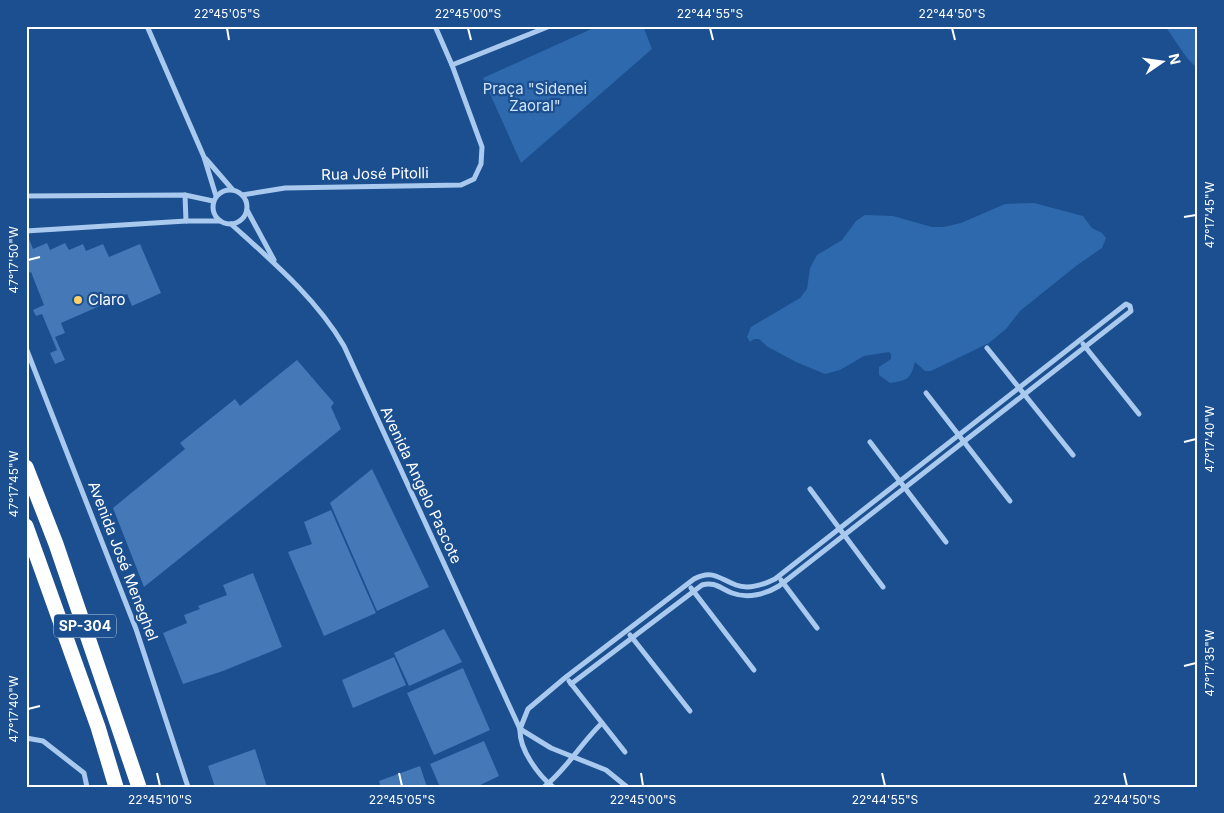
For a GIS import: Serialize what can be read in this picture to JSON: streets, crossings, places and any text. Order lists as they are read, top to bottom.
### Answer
{
  "streets": {
    "highway": ["SP-304"],
    "street": ["Rua José Pitolli", "Avenida Angelo Pascote", "Avenida José Meneghel"]
  },
  "crossings": [
    ["Rua José Pitolli", "Avenida Angelo Pascote"]
  ],
  "parks": ["Praça \"Sidenei Zaoral\""],
  "places": ["Claro"],
  "north": "right",
  "coordinates": [
    "22°45'05\"S",
    "22°45'00\"S",
    "22°44'55\"S",
    "22°44'50\"S",
    "47°17'45\"W",
    "47°17'50\"W",
    "47°17'40\"W",
    "47°17'35\"W",
    "22°45'10\"S"
  ]
}
